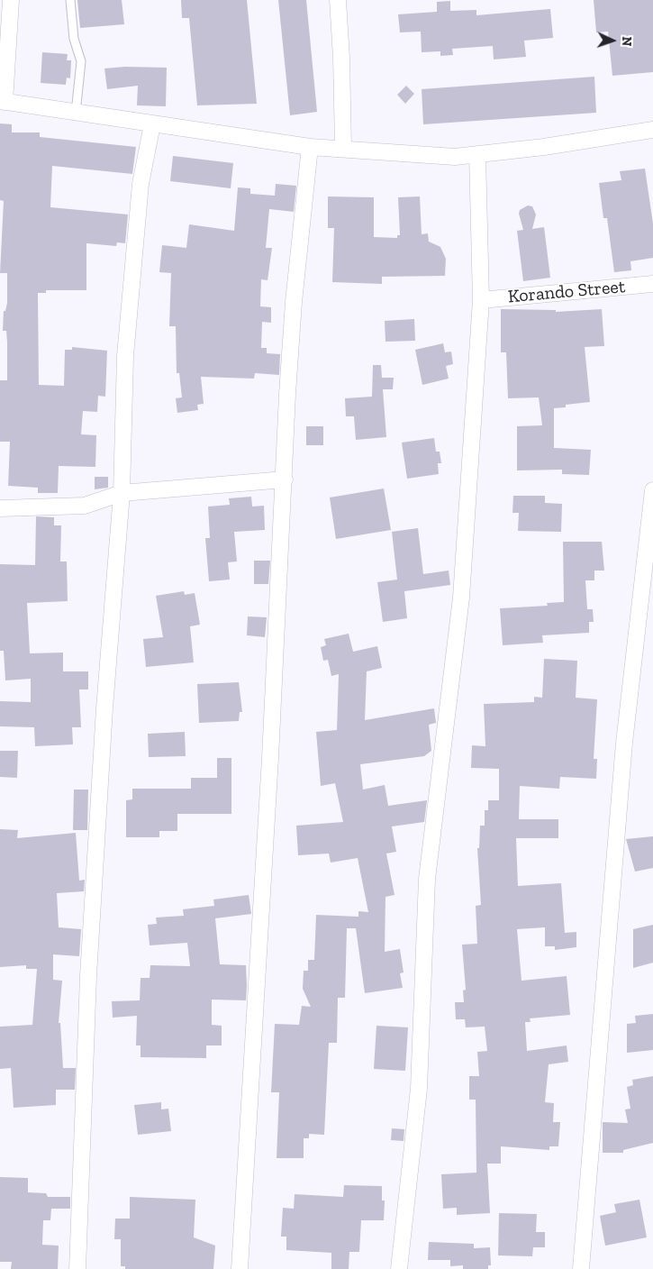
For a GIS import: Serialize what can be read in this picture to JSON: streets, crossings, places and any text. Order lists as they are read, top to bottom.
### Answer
{
  "streets": {
    "street": ["Korando Street"]
  },
  "north": "right"
}
